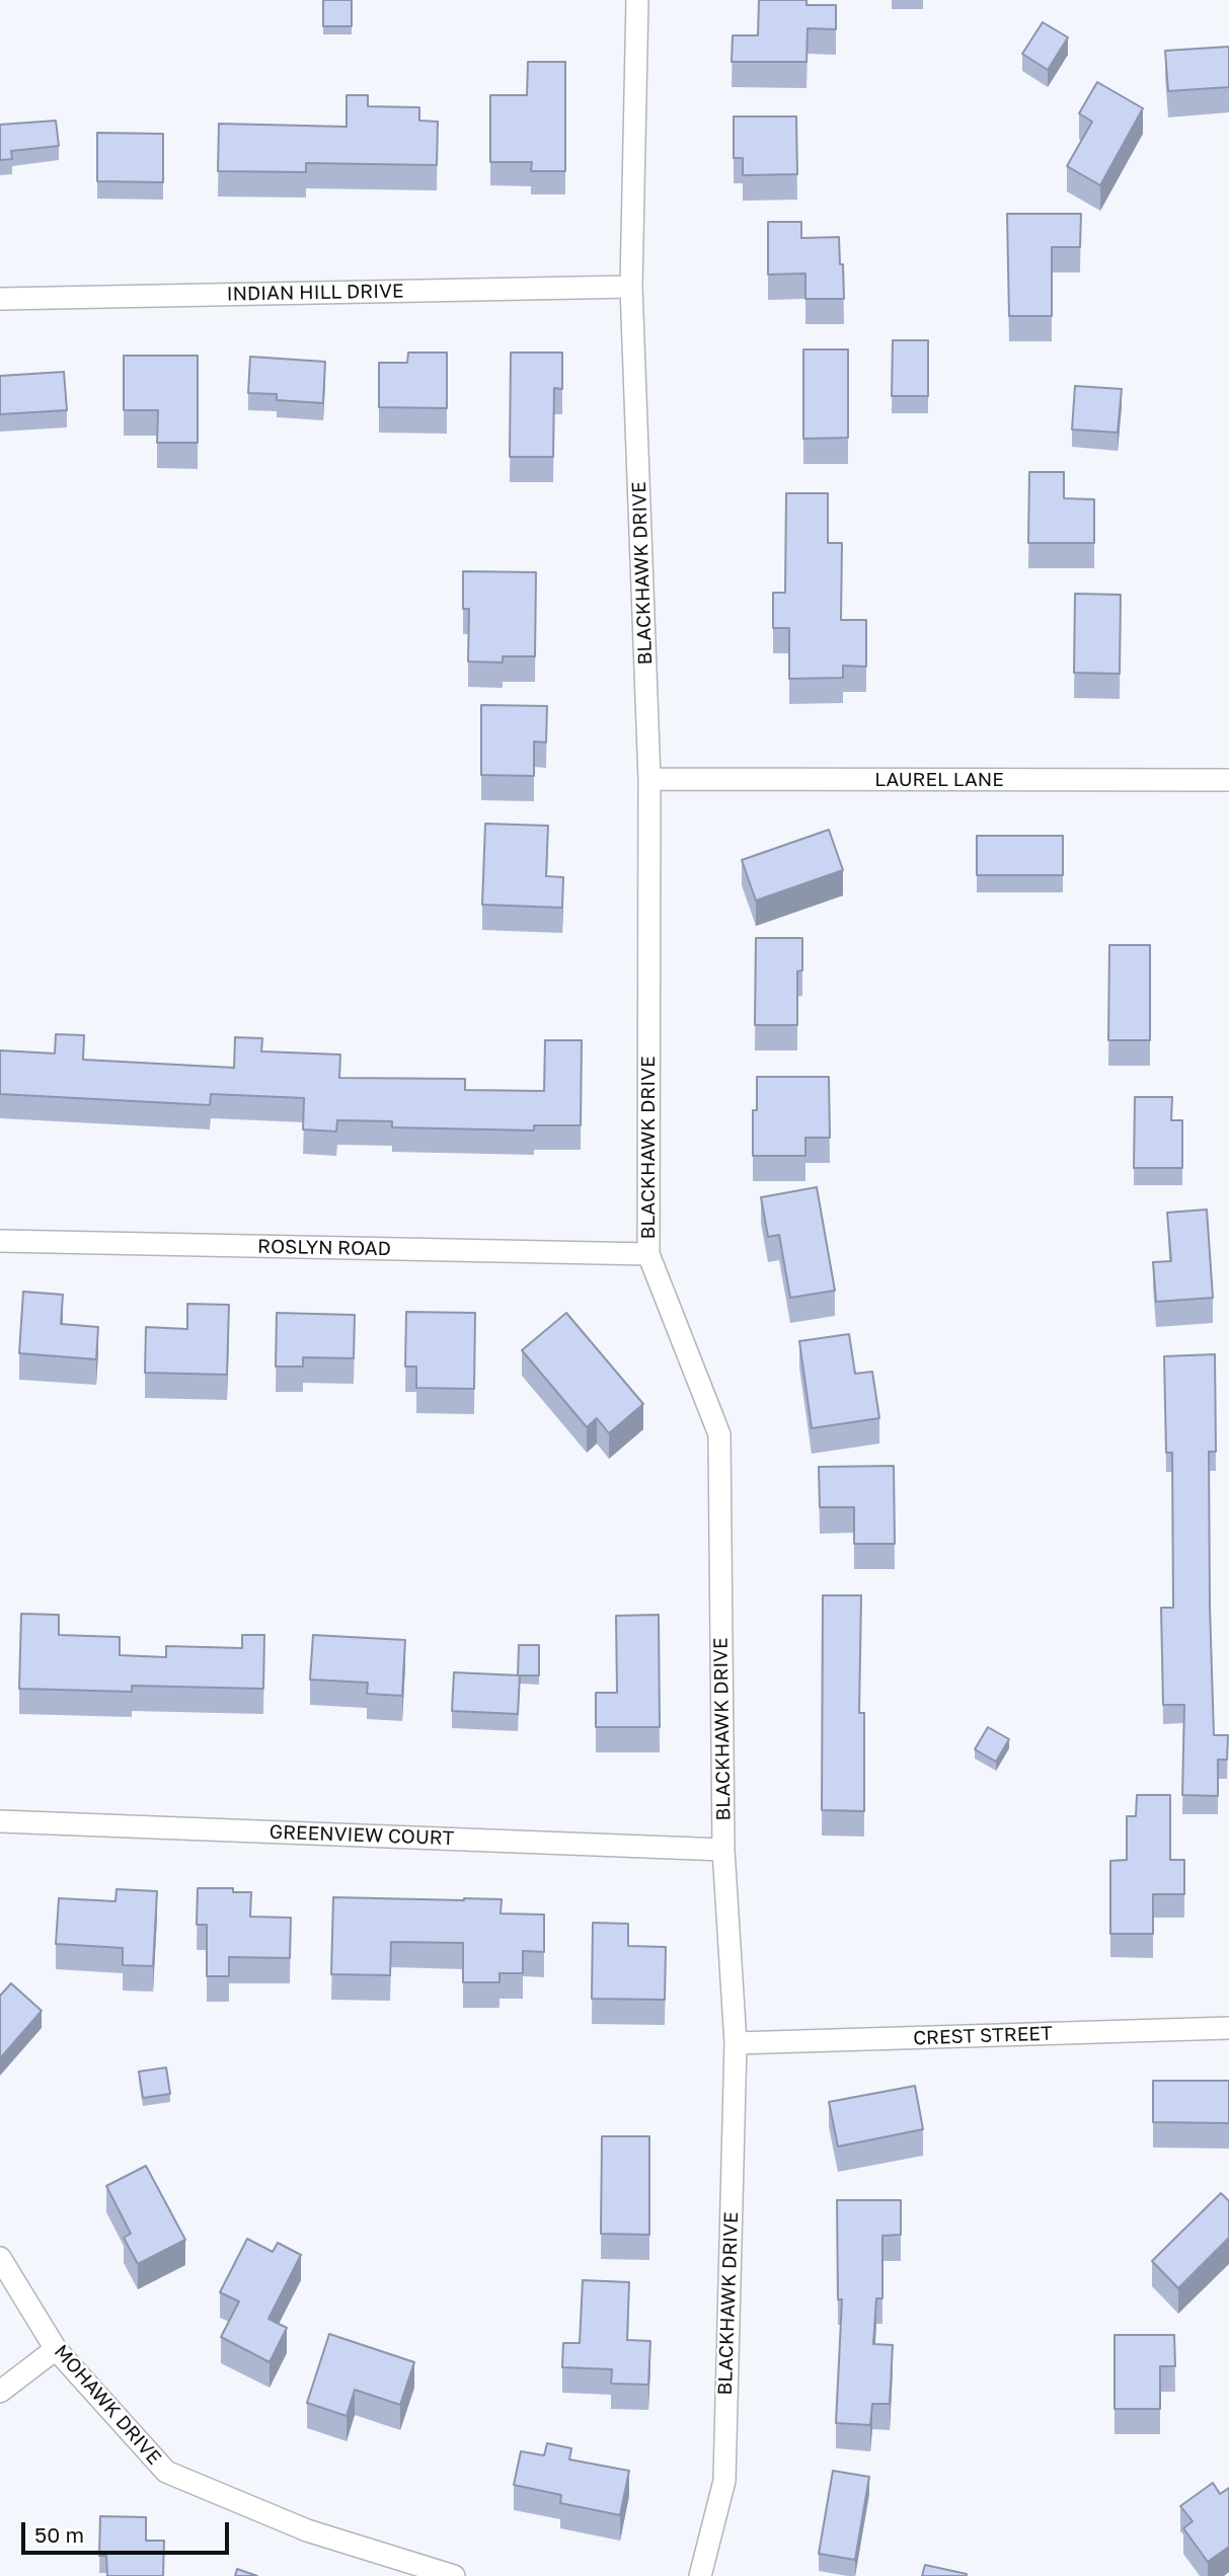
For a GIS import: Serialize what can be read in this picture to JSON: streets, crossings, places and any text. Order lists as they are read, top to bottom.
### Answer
{
  "streets": {
    "street": [
      "INDIAN HILL DRIVE",
      "BLACKHAWK DRIVE",
      "LAUREL LANE",
      "ROSLYN ROAD",
      "GREENVIEW COURT",
      "CREST STREET",
      "MOHAWK DRIVE"
    ]
  },
  "crossings": [
    ["INDIAN HILL DRIVE", "BLACKHAWK DRIVE"],
    ["BLACKHAWK DRIVE", "LAUREL LANE"],
    ["BLACKHAWK DRIVE", "ROSLYN ROAD"],
    ["BLACKHAWK DRIVE", "GREENVIEW COURT"],
    ["BLACKHAWK DRIVE", "CREST STREET"]
  ],
  "scale_bar": "50 m"
}
